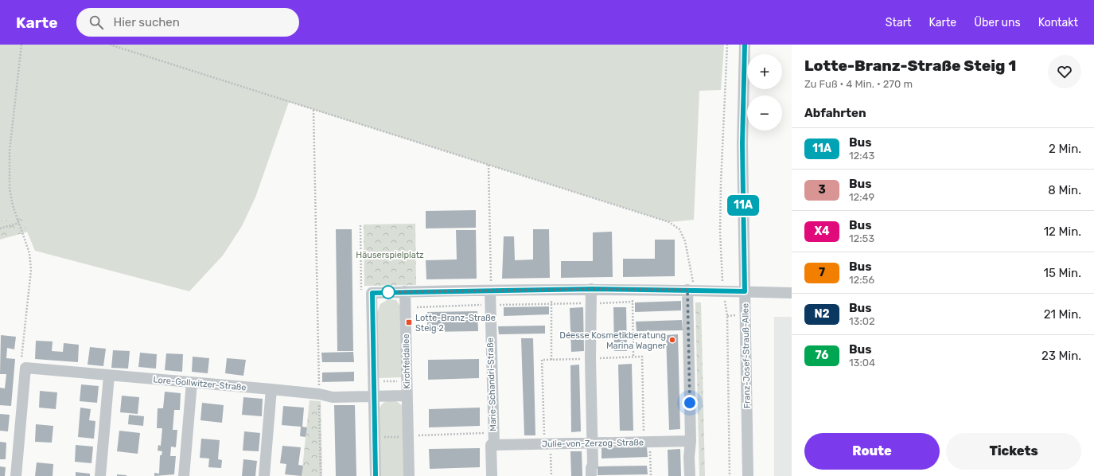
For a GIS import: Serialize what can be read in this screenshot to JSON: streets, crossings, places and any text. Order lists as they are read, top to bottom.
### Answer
{
  "streets": {
    "street": [
      "Franz-Josef-Strauß-Allee",
      "Kirchfeldallee",
      "Lore-Gollwitzer-Straße",
      "Marie-Schandri-Straße",
      "Julie-von-Zerzog-Straße"
    ]
  },
  "crossings": [
    ["Kirchfeldallee", "Lore-Gollwitzer-Straße"],
    ["Marie-Schandri-Straße", "Julie-von-Zerzog-Straße"]
  ],
  "parks": ["Häuserspielplatz"],
  "places": {
    "transit": ["Lotte-Branz-Straße Steig 2"],
    "other": ["Déesse Kosmetikberatung Marina Wagner"]
  },
  "lines": ["bus line 11A"],
  "page": {
    "header": "Karte",
    "search": "Hier suchen",
    "nav": [
      "Start",
      "Karte",
      "Über uns",
      "Kontakt"
    ],
    "on_map": "11A",
    "heading": [
      ["Lotte-Branz-Straße Steig 1", "Zu Fuß · 4 Min. · 270 m"],
      "Abfahrten"
    ],
    "map_buttons": ["+", "−"],
    "list": [
      {
        "mark": "11A",
        "name": "Bus",
        "note": "12:43",
        "value": "2 Min."
      },
      {
        "mark": "3",
        "name": "Bus",
        "note": "12:49",
        "value": "8 Min."
      },
      {
        "mark": "X4",
        "name": "Bus",
        "note": "12:53",
        "value": "12 Min."
      },
      {
        "mark": "7",
        "name": "Bus",
        "note": "12:56",
        "value": "15 Min."
      },
      {
        "mark": "N2",
        "name": "Bus",
        "note": "13:02",
        "value": "21 Min."
      },
      {
        "mark": "76",
        "name": "Bus",
        "note": "13:04",
        "value": "23 Min."
      }
    ],
    "buttons": ["Route", "Tickets"]
  }
}
